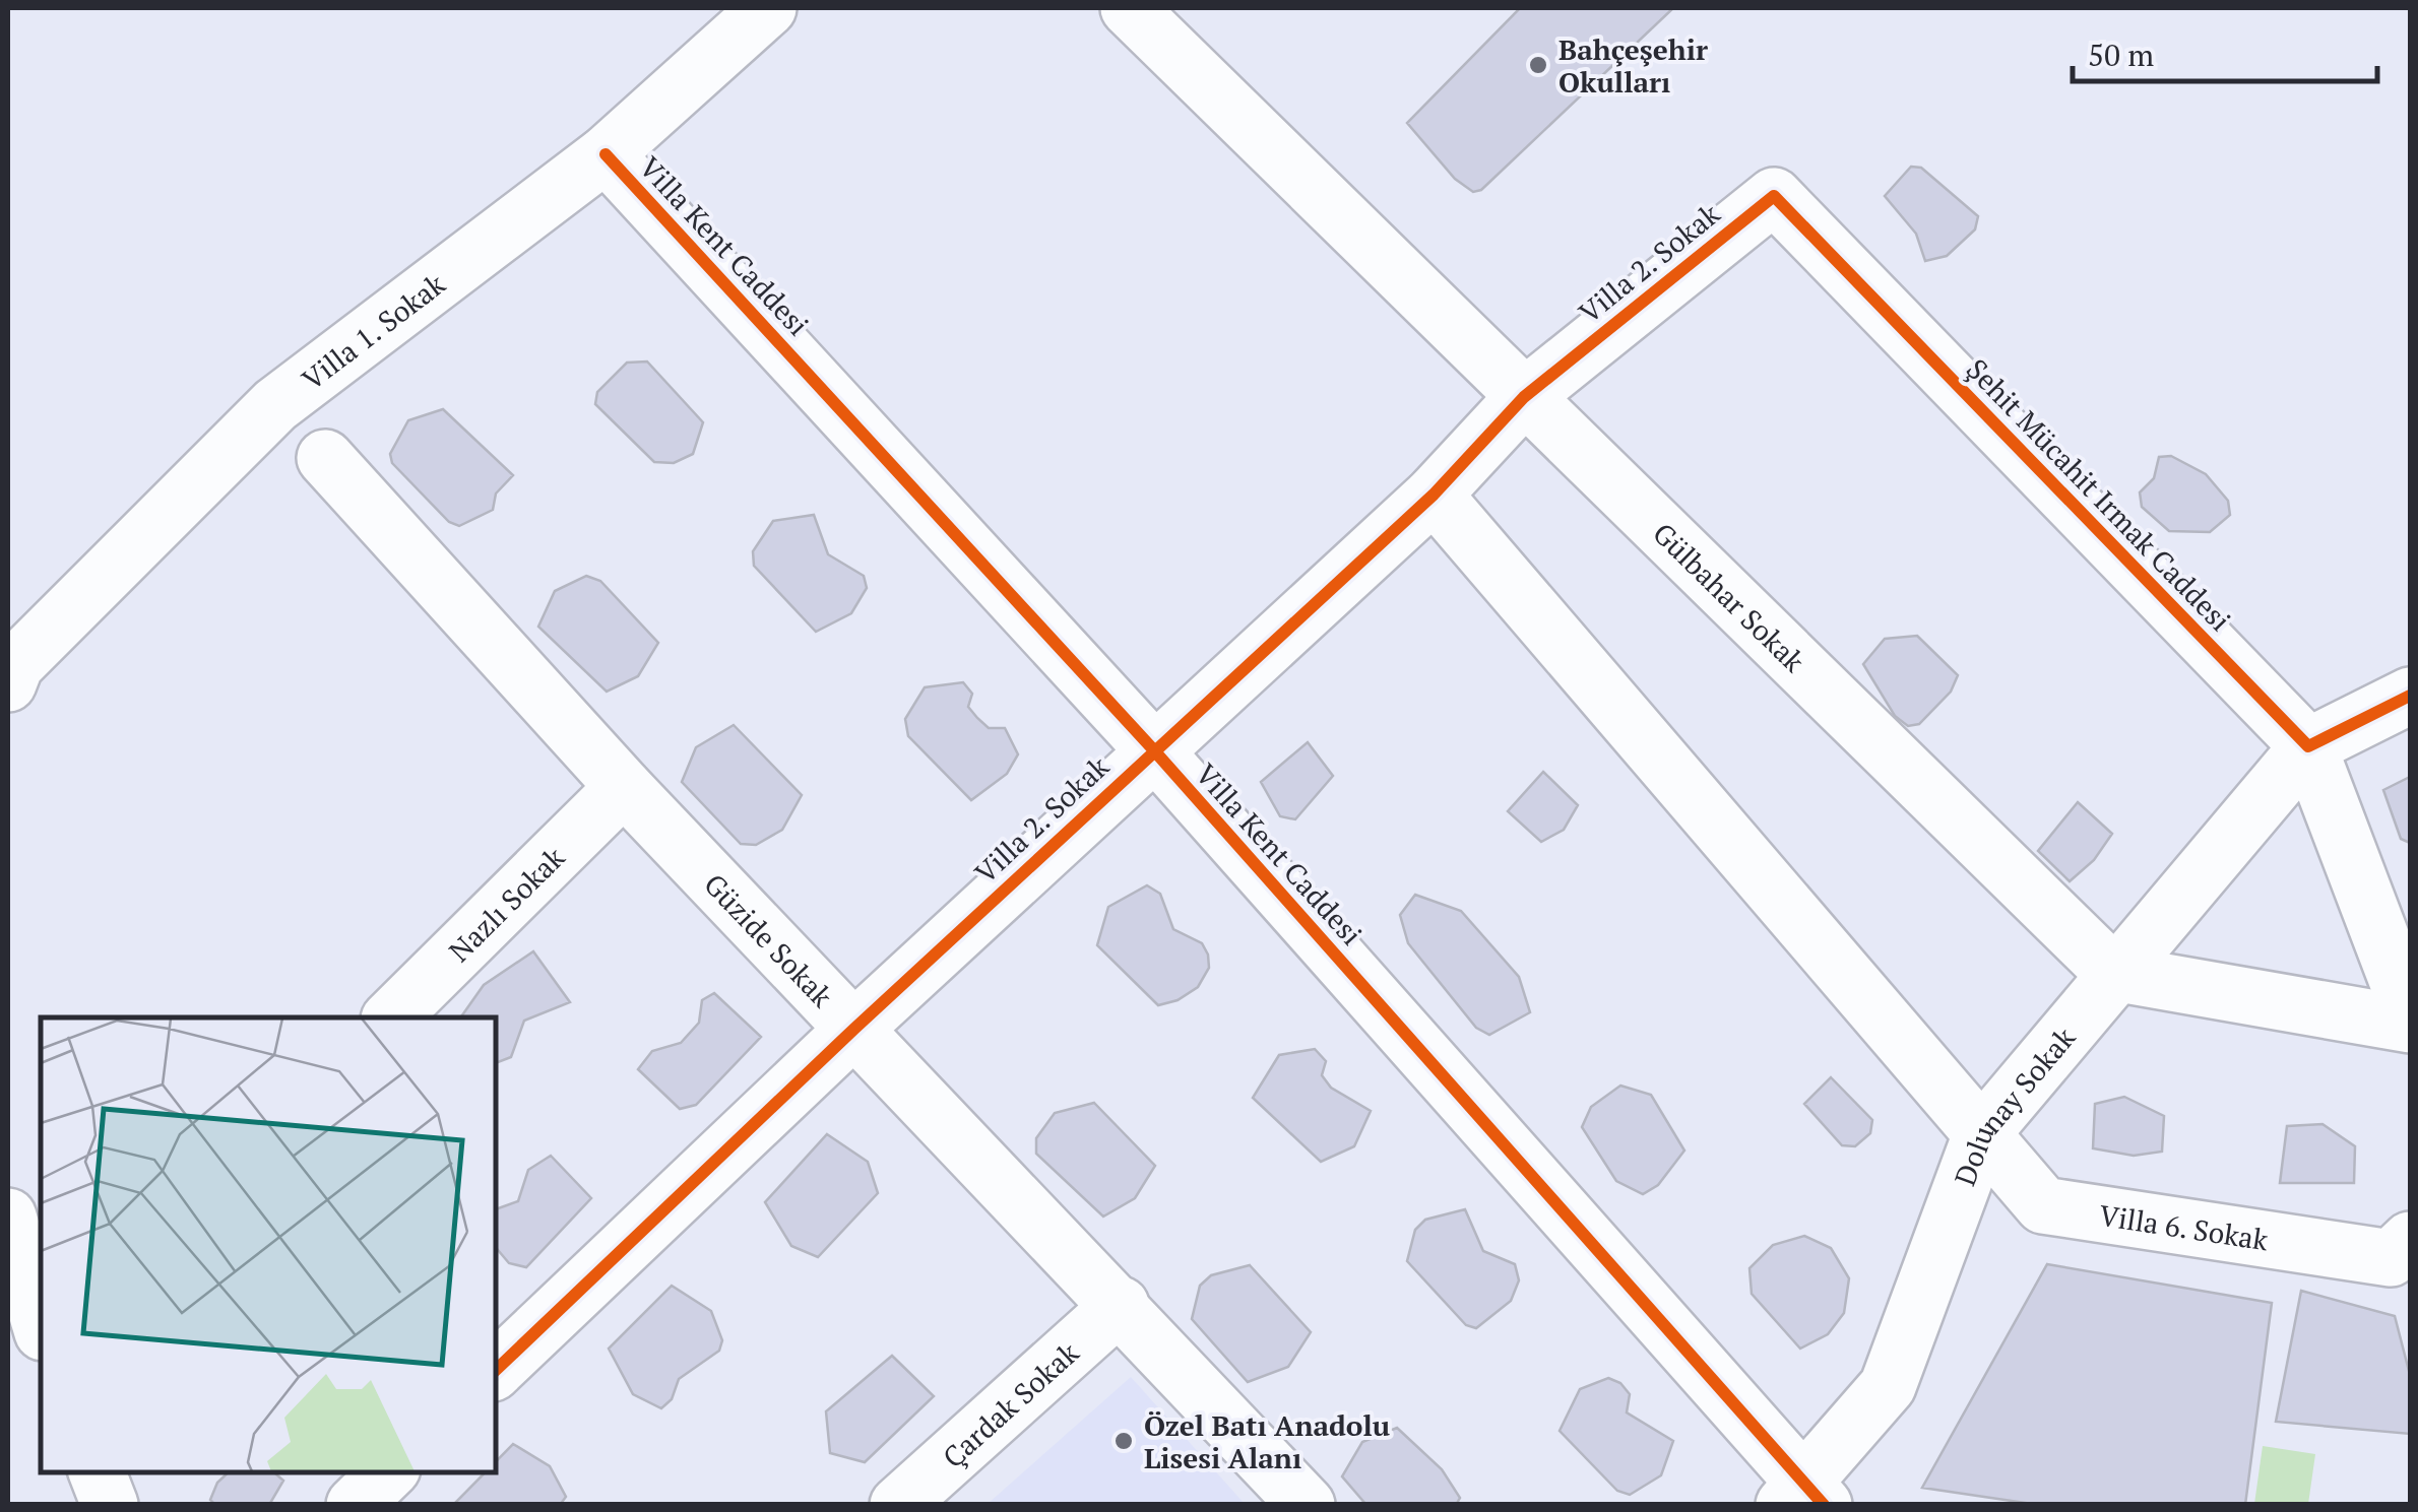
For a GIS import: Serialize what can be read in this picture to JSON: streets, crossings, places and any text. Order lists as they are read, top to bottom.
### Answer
{
  "streets": {
    "street": [
      "Villa Kent Caddesi",
      "Villa 2. Sokak",
      "Villa 1. Sokak",
      "Şehit Mücahit Irmak Caddesi",
      "Gülbahar Sokak",
      "Nazlı Sokak",
      "Güzide Sokak",
      "Dolunay Sokak",
      "Villa 6. Sokak",
      "Çardak Sokak"
    ]
  },
  "crossings": [
    ["Villa Kent Caddesi", "Villa 2. Sokak"],
    ["Villa Kent Caddesi", "Villa 1. Sokak"],
    ["Villa Kent Caddesi", "Dolunay Sokak"],
    ["Villa 2. Sokak", "Şehit Mücahit Irmak Caddesi"],
    ["Villa 2. Sokak", "Gülbahar Sokak"],
    ["Villa 2. Sokak", "Güzide Sokak"],
    ["Şehit Mücahit Irmak Caddesi", "Dolunay Sokak"],
    ["Gülbahar Sokak", "Dolunay Sokak"],
    ["Nazlı Sokak", "Güzide Sokak"],
    ["Güzide Sokak", "Çardak Sokak"],
    ["Dolunay Sokak", "Villa 6. Sokak"]
  ],
  "places": ["Bahçeşehir Okulları", "Özel Batı Anadolu Lisesi Alanı"],
  "scale_bar": "50 m"
}
